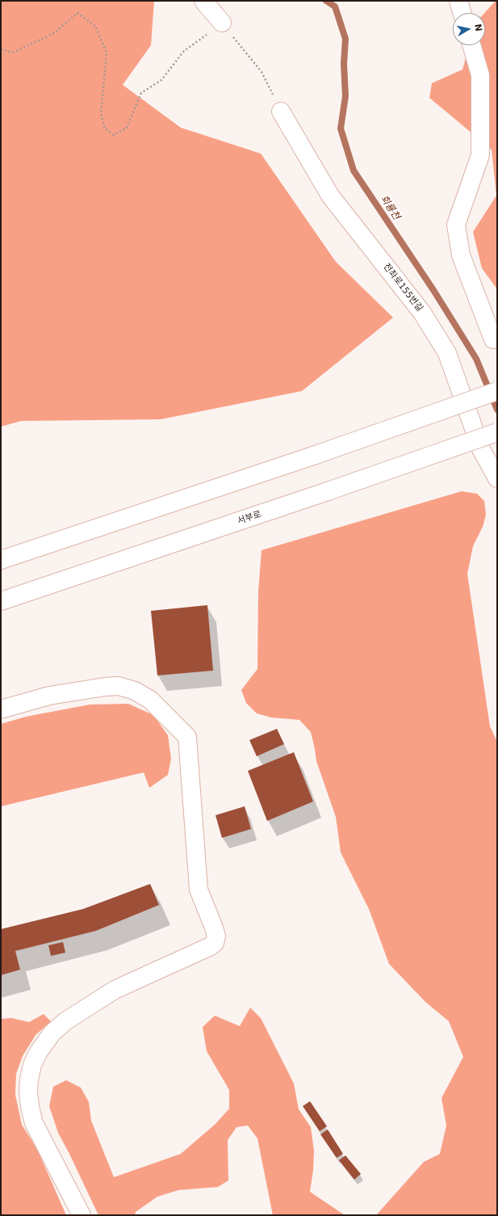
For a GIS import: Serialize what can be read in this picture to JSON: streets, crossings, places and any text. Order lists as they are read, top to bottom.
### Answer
{
  "streets": {
    "main road": ["전좌로155번길", "서부로"]
  },
  "water": ["회룡천"],
  "north": "right"
}
